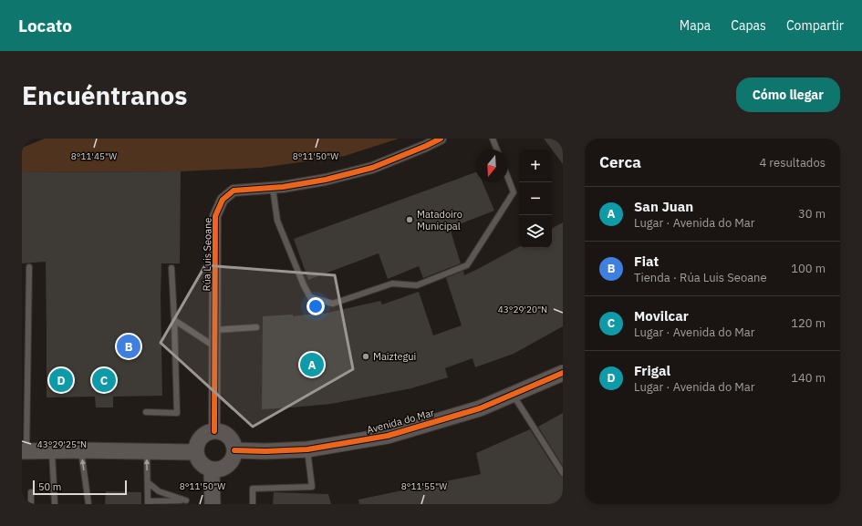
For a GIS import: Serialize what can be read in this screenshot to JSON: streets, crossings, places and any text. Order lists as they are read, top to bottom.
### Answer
{
  "streets": {
    "street": ["Rúa Luis Seoane", "Avenida do Mar"]
  },
  "crossings": [
    ["Rúa Luis Seoane", "Avenida do Mar"]
  ],
  "places": ["Matadoiro Municipal", "Maiztegui"],
  "scale_bar": "50 m",
  "north": "bottom",
  "page": {
    "header": "Locato",
    "nav": ["Mapa", "Capas", "Compartir"],
    "buttons": "Cómo llegar",
    "title": "Encuéntranos",
    "heading": ["Cerca", "4 resultados"],
    "map_buttons": ["+", "−"],
    "list": [
      {
        "mark": "A",
        "name": "San Juan",
        "note": "Lugar · Avenida do Mar",
        "value": "30 m"
      },
      {
        "mark": "B",
        "name": "Fiat",
        "note": "Tienda · Rúa Luis Seoane",
        "value": "100 m"
      },
      {
        "mark": "C",
        "name": "Movilcar",
        "note": "Lugar · Avenida do Mar",
        "value": "120 m"
      },
      {
        "mark": "D",
        "name": "Frigal",
        "note": "Lugar · Avenida do Mar",
        "value": "140 m"
      }
    ],
    "pins": [
      "B",
      "A",
      "C",
      "D"
    ],
    "scale": "50 m"
  },
  "coordinates": [
    "8°11'45\"W",
    "8°11'50\"W",
    "43°29'20\"N",
    "43°29'25\"N",
    "8°11'55\"W"
  ]
}
